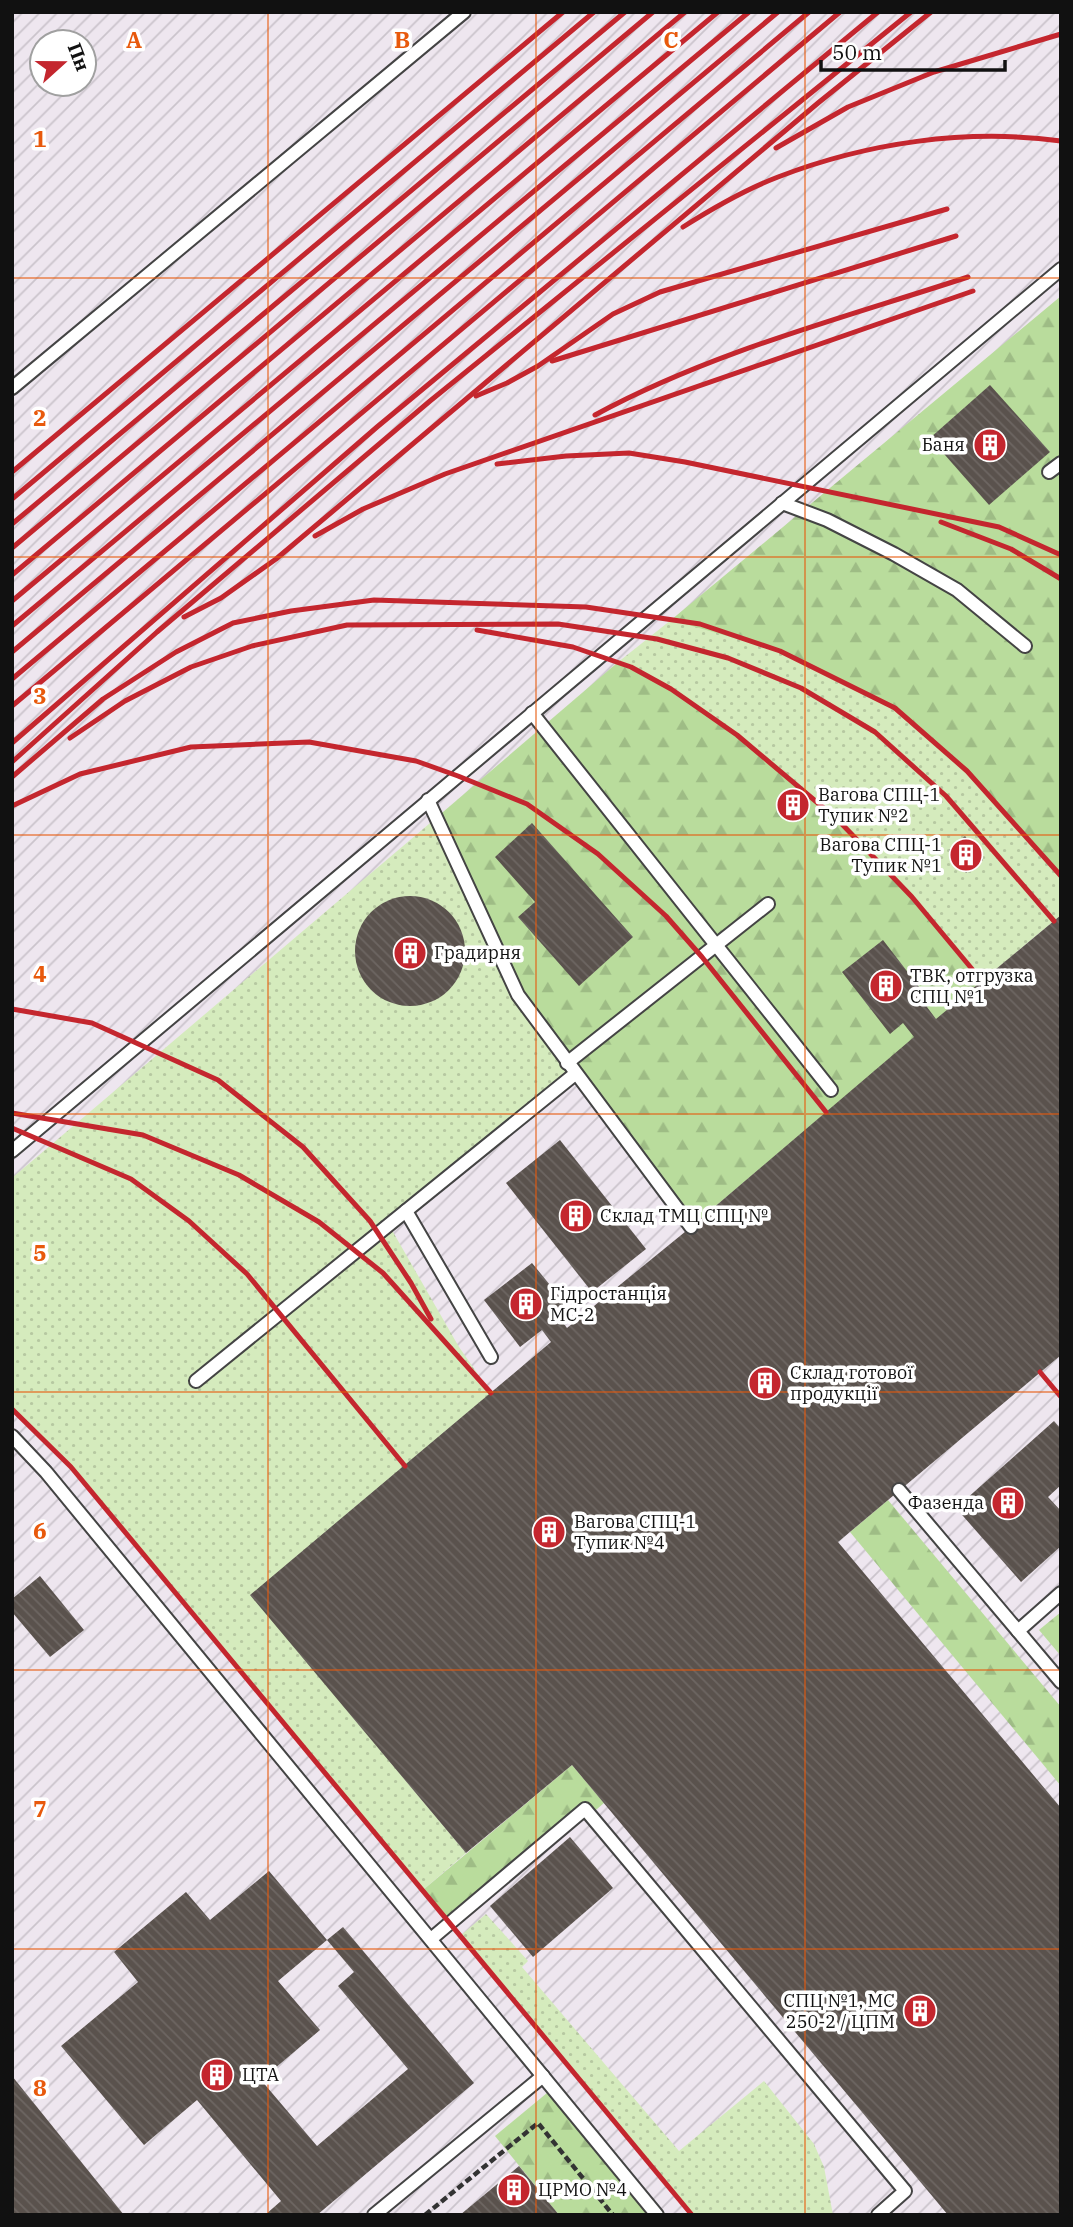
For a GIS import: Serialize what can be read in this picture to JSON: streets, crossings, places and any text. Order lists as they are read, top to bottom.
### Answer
{
  "places": {
    "building": [
      "Баня",
      "Вагова СПЦ-1 Тупик №2",
      "Вагова СПЦ-1 Тупик №1",
      "Градирня",
      "ТВК, отгрузка СПЦ №1",
      "Склад ТМЦ СПЦ №",
      "Гідростанція МС-2",
      "Склад готової продукції",
      "Фазенда",
      "Вагова СПЦ-1 Тупик №4",
      "СПЦ №1, МС 250-2 / ЦПМ",
      "ЦТА",
      "ЦРМО №4"
    ]
  },
  "scale_bar": "50 m",
  "north": "right",
  "grid": {
    "columns": ["A", "B", "C"],
    "rows": [
      "1",
      "2",
      "3",
      "4",
      "5",
      "6",
      "7",
      "8"
    ]
  }
}
